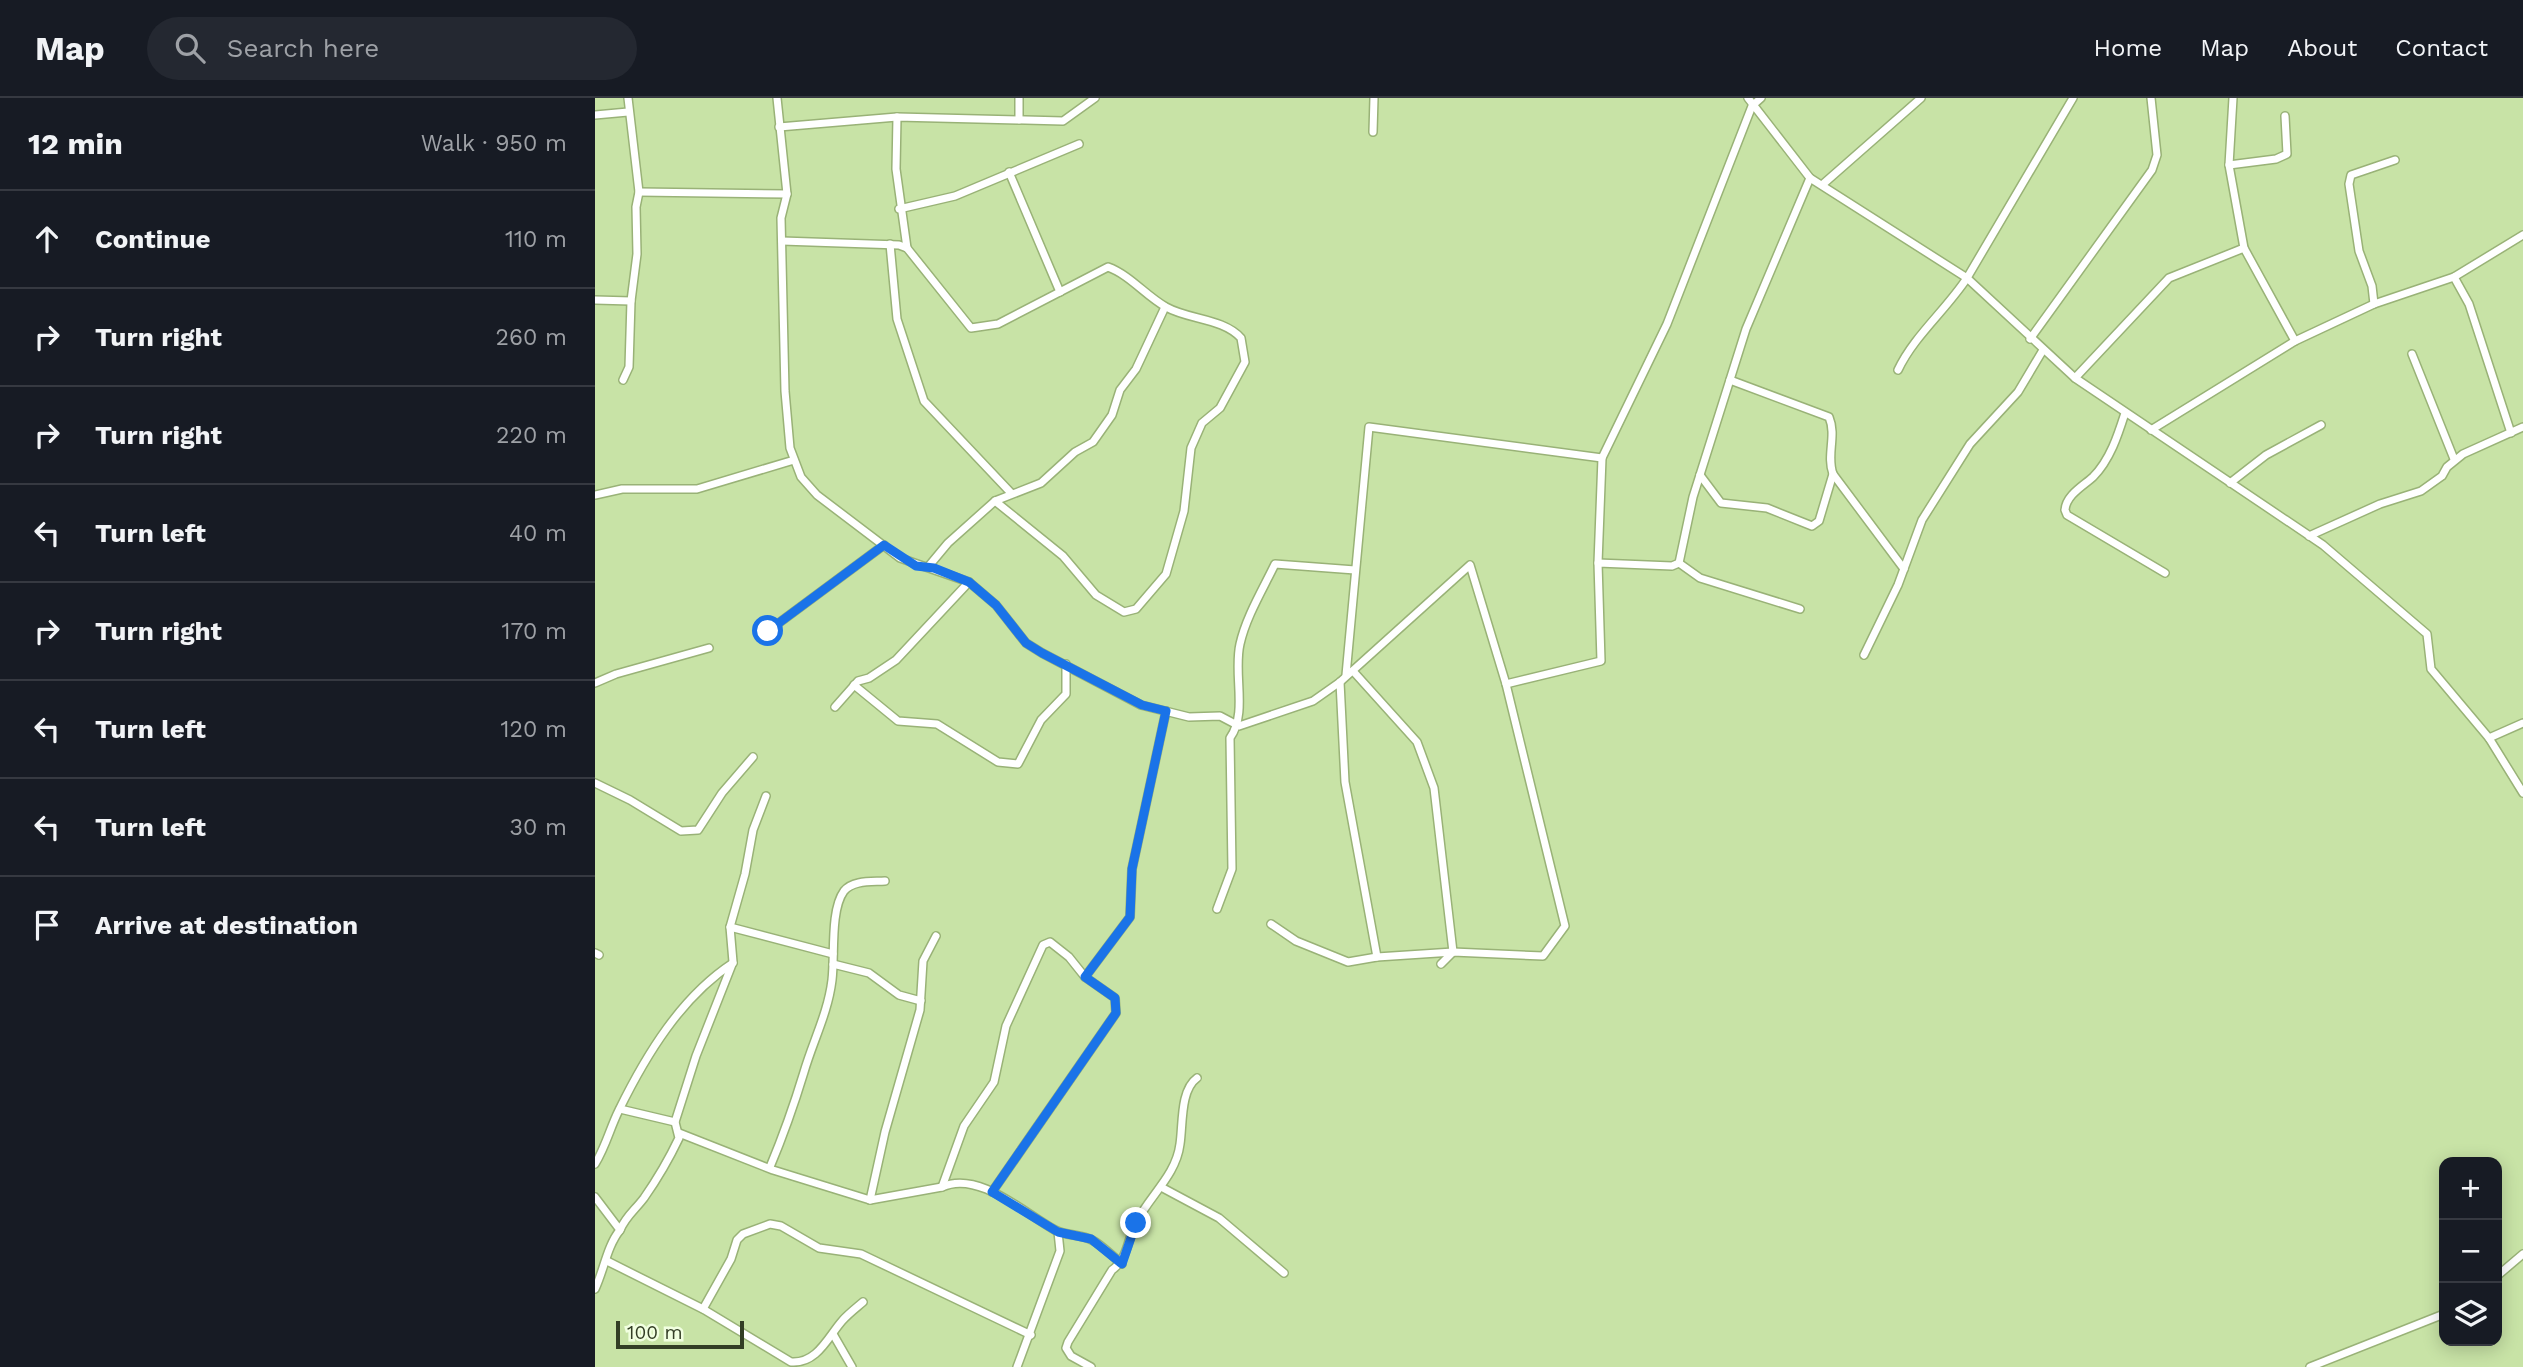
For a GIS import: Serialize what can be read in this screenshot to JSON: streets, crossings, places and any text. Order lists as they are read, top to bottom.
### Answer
{
  "scale_bar": "100 m",
  "page": {
    "header": "Map",
    "search": "Search here",
    "nav": [
      "Home",
      "Map",
      "About",
      "Contact"
    ],
    "heading": ["12 min", "Walk · 950 m"],
    "list": [
      ["Continue", "110 m"],
      ["Turn right", "260 m"],
      ["Turn right", "220 m"],
      ["Turn left", "40 m"],
      ["Turn right", "170 m"],
      ["Turn left", "120 m"],
      ["Turn left", "30 m"],
      "Arrive at destination"
    ],
    "map_buttons": ["+", "−"],
    "scale": "100 m"
  }
}
